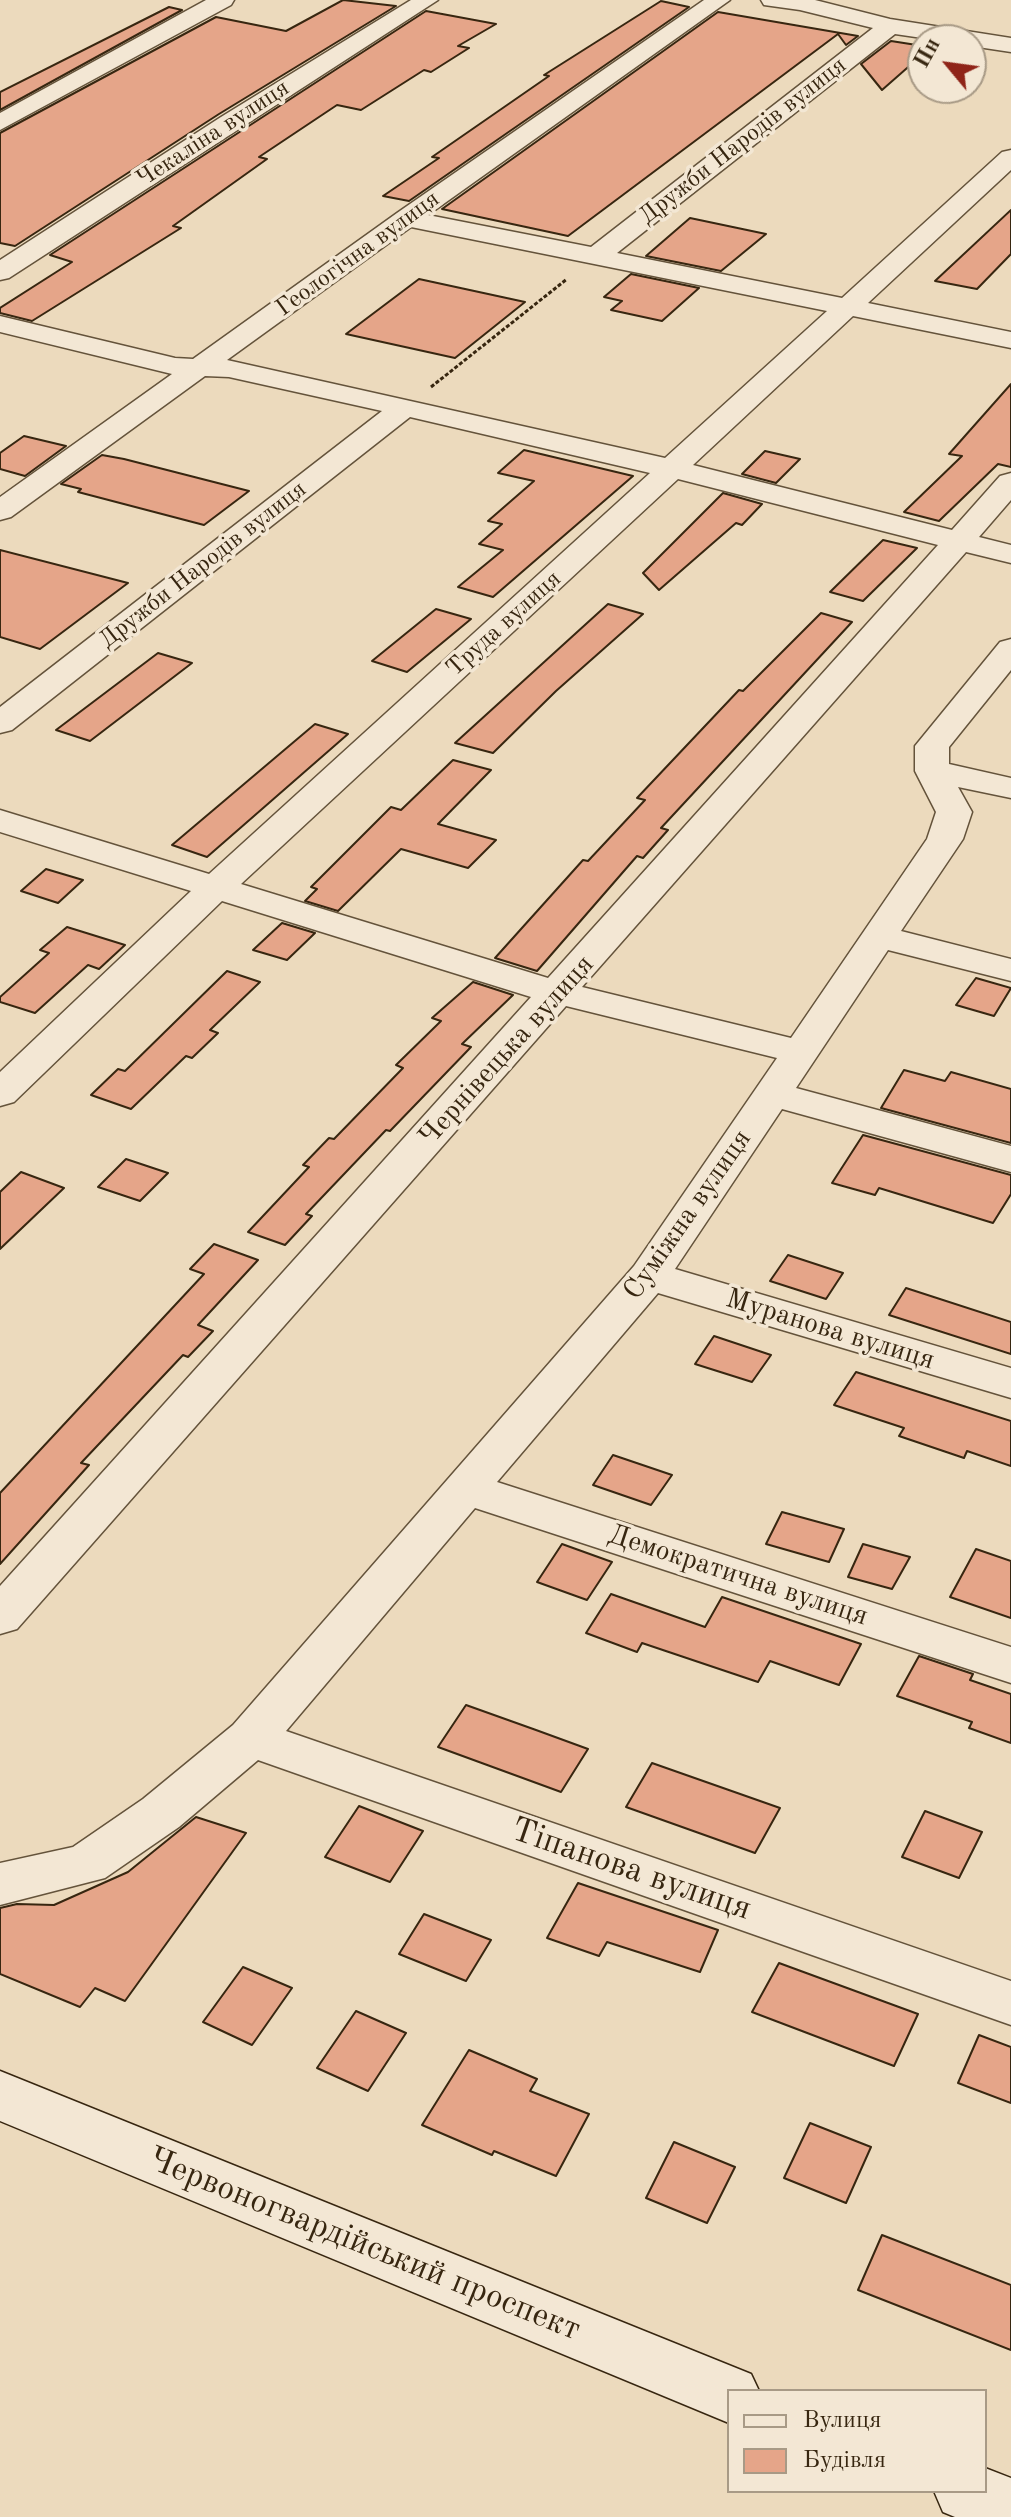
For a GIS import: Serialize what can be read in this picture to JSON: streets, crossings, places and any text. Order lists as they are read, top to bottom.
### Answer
{
  "streets": {
    "main road": ["Червоногвардійський проспект"],
    "street": [
      "Чекаліна вулиця",
      "Дружби Народів вулиця",
      "Геологічна вулиця",
      "Труда вулиця",
      "Чернівецька вулиця",
      "Суміжна вулиця",
      "Муранова вулиця",
      "Демократична вулиця",
      "Тіпанова вулиця"
    ]
  },
  "crossings": [
    ["Суміжна вулиця", "Муранова вулиця"],
    ["Суміжна вулиця", "Демократична вулиця"],
    ["Суміжна вулиця", "Тіпанова вулиця"]
  ],
  "legend": ["Вулиця", "Будівля"],
  "north": "top left"
}
